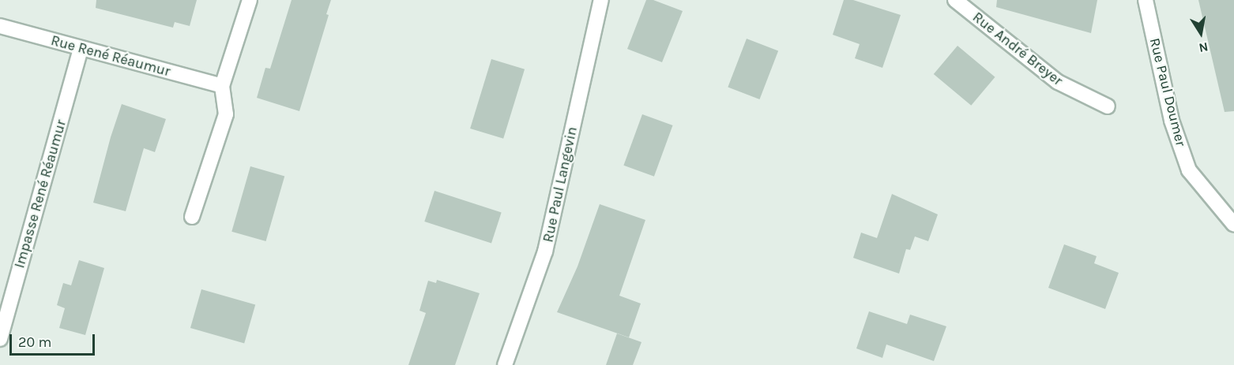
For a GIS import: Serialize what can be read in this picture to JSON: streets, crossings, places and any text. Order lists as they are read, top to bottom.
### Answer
{
  "streets": {
    "street": [
      "Rue André Breyer",
      "Rue René Réaumur",
      "Rue Paul Doumer",
      "Rue Paul Langevin",
      "Impasse René Réaumur"
    ]
  },
  "crossings": [
    ["Rue René Réaumur", "Impasse René Réaumur"]
  ],
  "scale_bar": "20 m",
  "north": "bottom"
}
